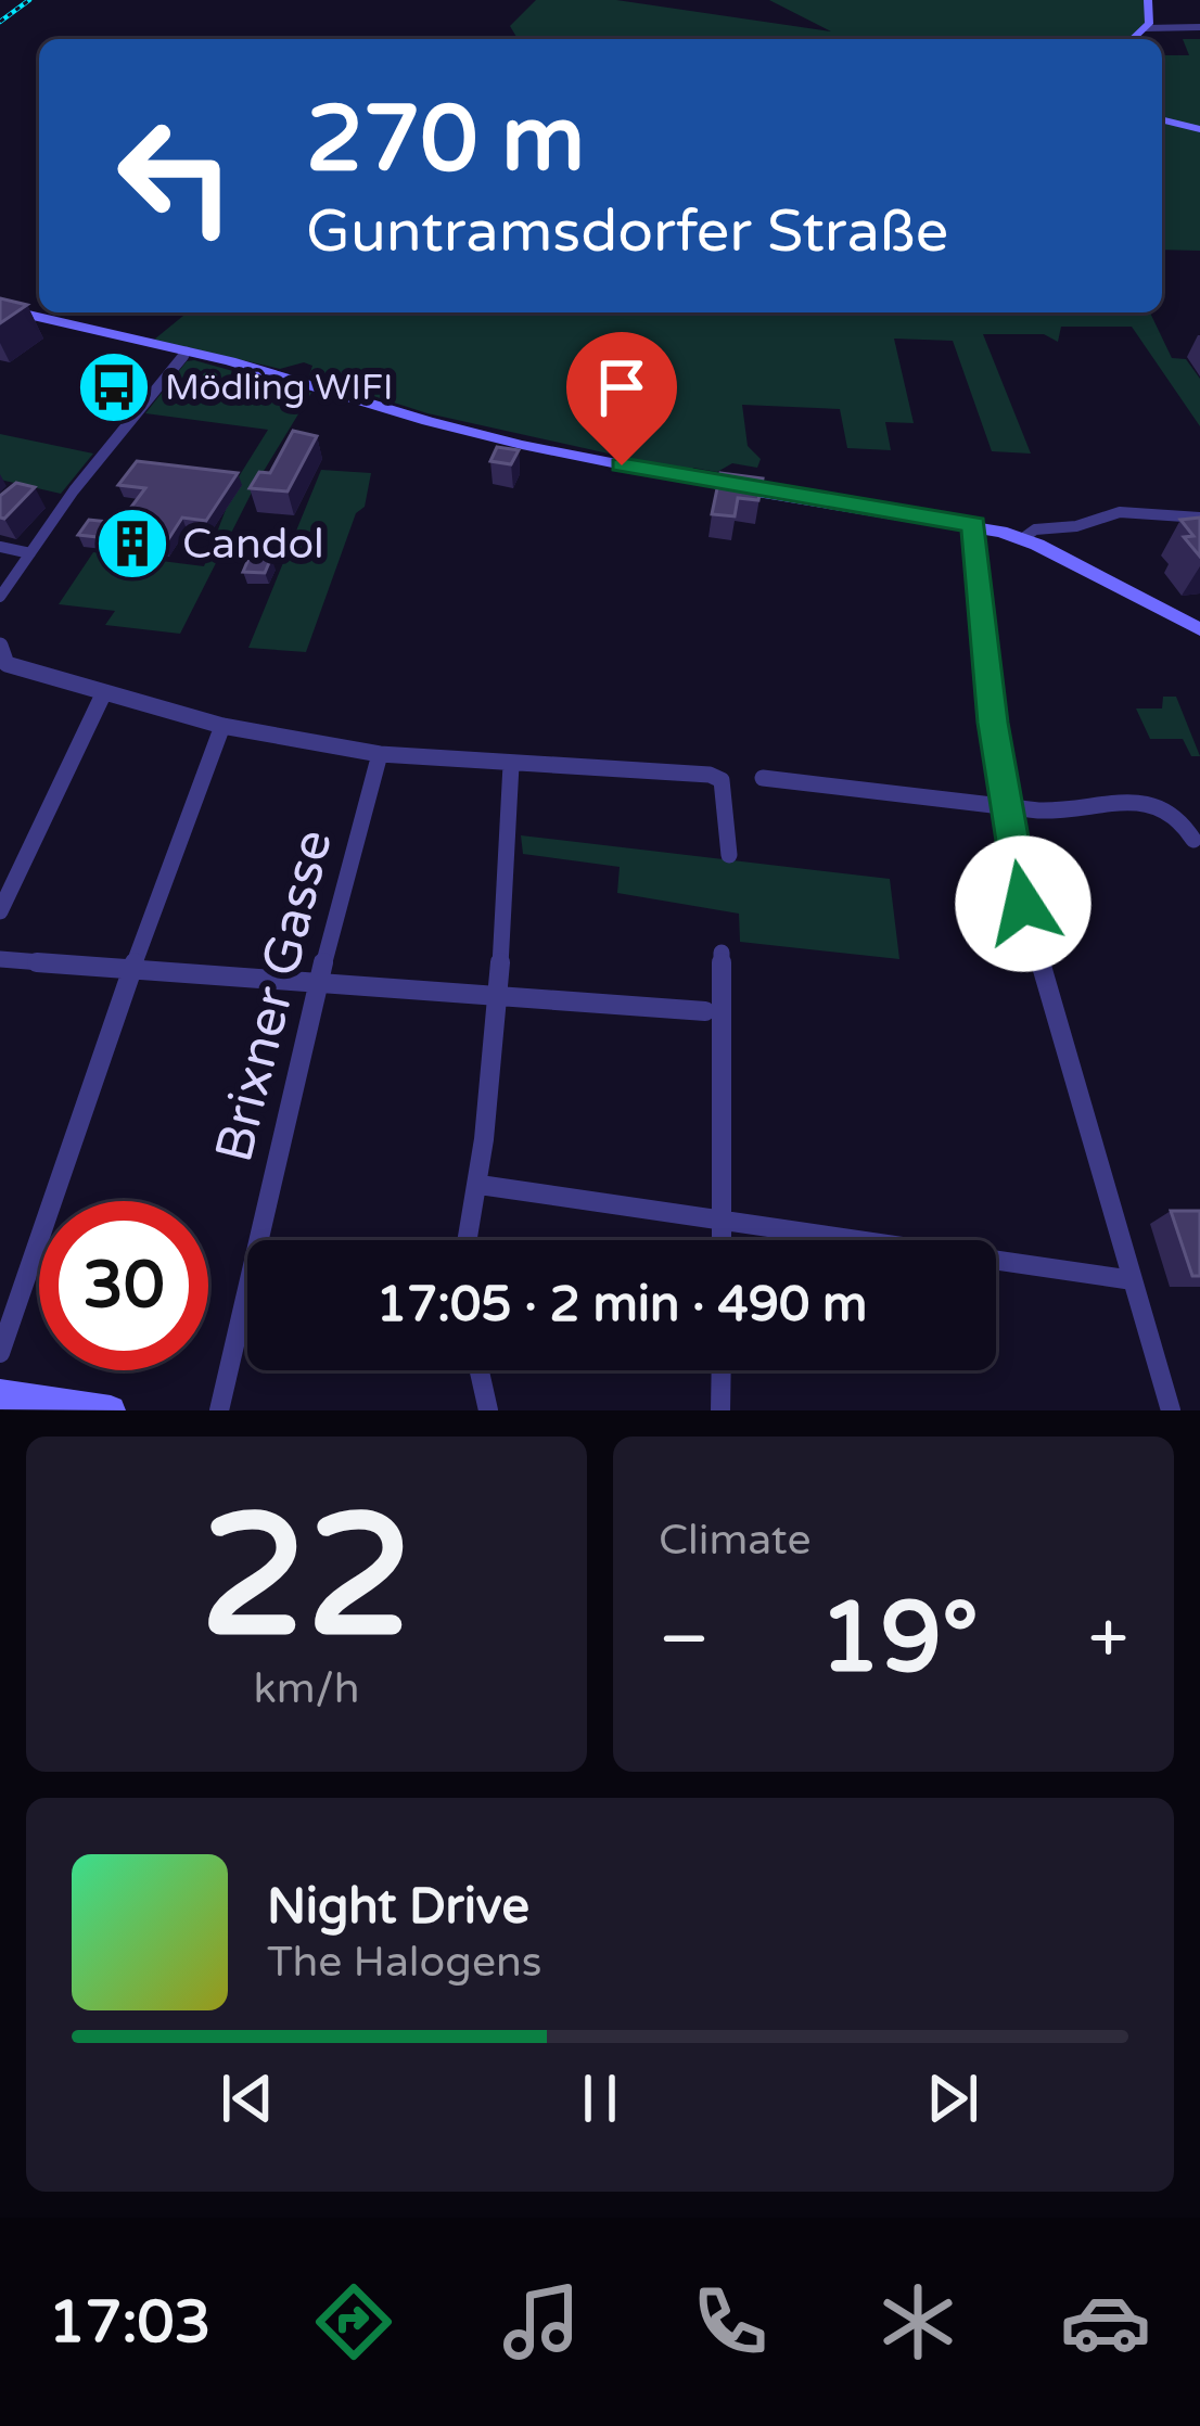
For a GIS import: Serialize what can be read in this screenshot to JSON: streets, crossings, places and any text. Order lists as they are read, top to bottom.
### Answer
{
  "streets": {
    "street": ["Brixner Gasse"]
  },
  "places": {
    "bus stop": ["Mödling WIFI"],
    "building": ["Candol"]
  },
  "page": {
    "turn": ["270 m", "Guntramsdorfer Straße"],
    "limit": "30",
    "trip": "17:05 · 2 min · 490 m",
    "tile": [
      ["22", "km/h"],
      "Climate"
    ],
    "heat": ["−", "19°", "+"],
    "song": ["Night Drive", "The Halogens"],
    "tabs": "17:03"
  }
}
